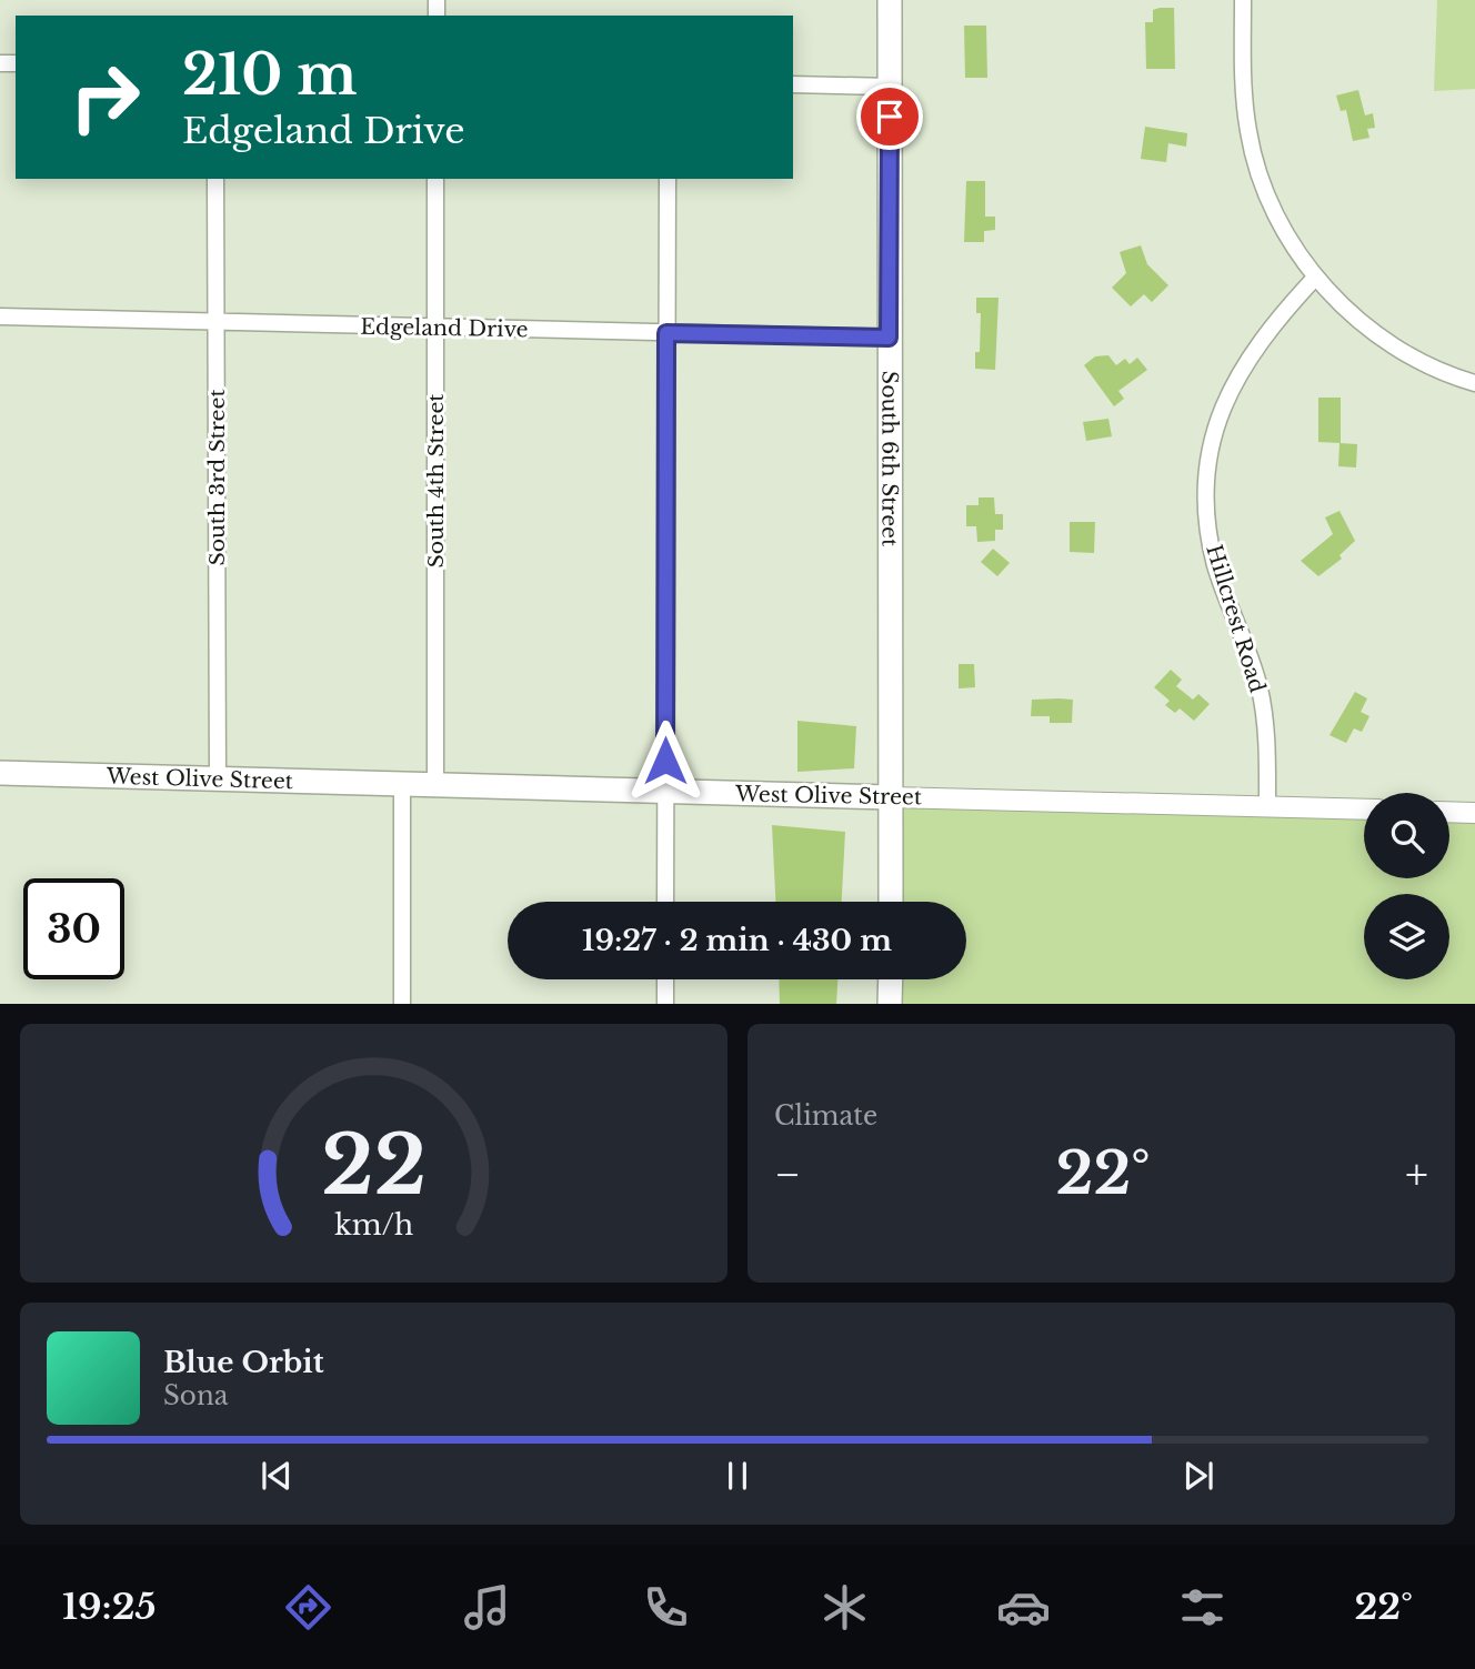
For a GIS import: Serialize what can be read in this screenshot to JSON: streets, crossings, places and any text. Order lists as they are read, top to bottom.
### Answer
{
  "streets": {
    "main road": ["South 6th Street", "West Olive Street"],
    "street": [
      "Edgeland Drive",
      "South 3rd Street",
      "South 4th Street",
      "Hillcrest Road"
    ]
  },
  "crossings": [
    ["Edgeland Drive", "South 6th Street"],
    ["Edgeland Drive", "South 3rd Street"],
    ["Edgeland Drive", "South 4th Street"],
    ["South 6th Street", "West Olive Street"],
    ["South 3rd Street", "West Olive Street"],
    ["South 4th Street", "West Olive Street"],
    ["Hillcrest Road", "West Olive Street"]
  ],
  "page": {
    "turn": ["210 m", "Edgeland Drive"],
    "limit": "30",
    "trip": "19:27 · 2 min · 430 m",
    "tile": "Climate",
    "heat": ["−", "22°", "+"],
    "song": ["Blue Orbit", "Sona"],
    "tabs": ["19:25", "22°"],
    "gauge": ["22", "km/h"]
  }
}
